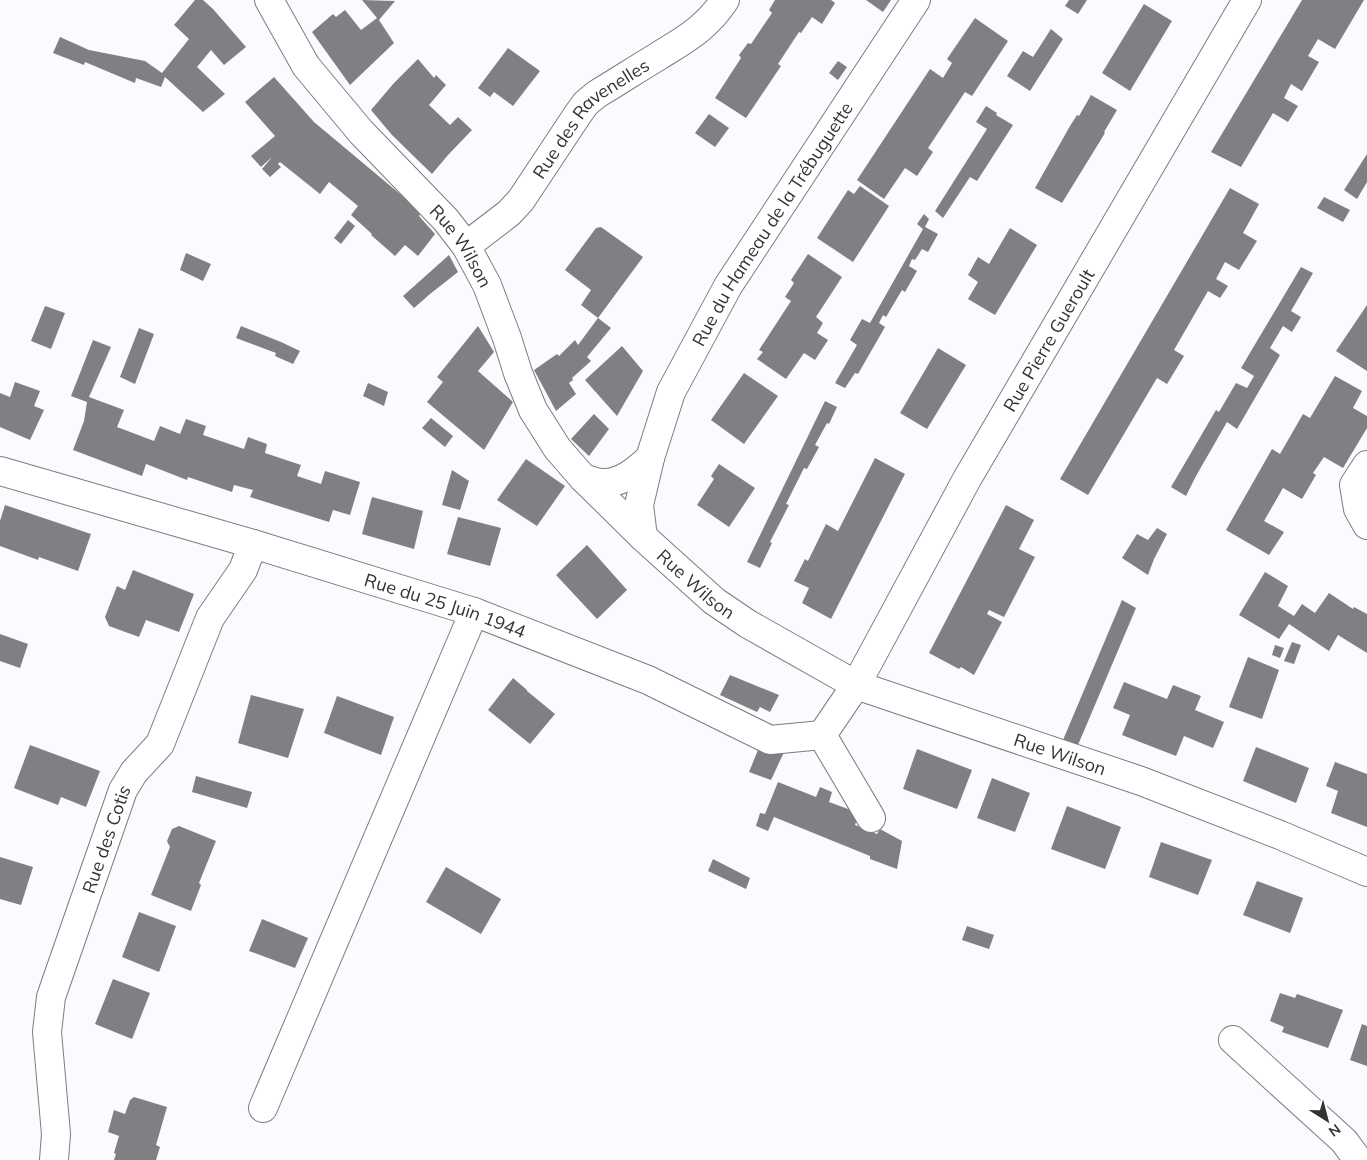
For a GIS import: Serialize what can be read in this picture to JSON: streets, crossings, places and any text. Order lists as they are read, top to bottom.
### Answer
{
  "streets": {
    "street": [
      "Rue des Ravenelles",
      "Rue du Hameau de la Trébuguette",
      "Rue Wilson",
      "Rue Pierre Gueroult",
      "Rue du 25 Juin 1944",
      "Rue des Cotis"
    ]
  },
  "crossings": [
    ["Rue des Ravenelles", "Rue Wilson"],
    ["Rue du Hameau de la Trébuguette", "Rue Wilson"],
    ["Rue Wilson", "Rue Pierre Gueroult"],
    ["Rue du 25 Juin 1944", "Rue des Cotis"]
  ],
  "north": "bottom right"
}
